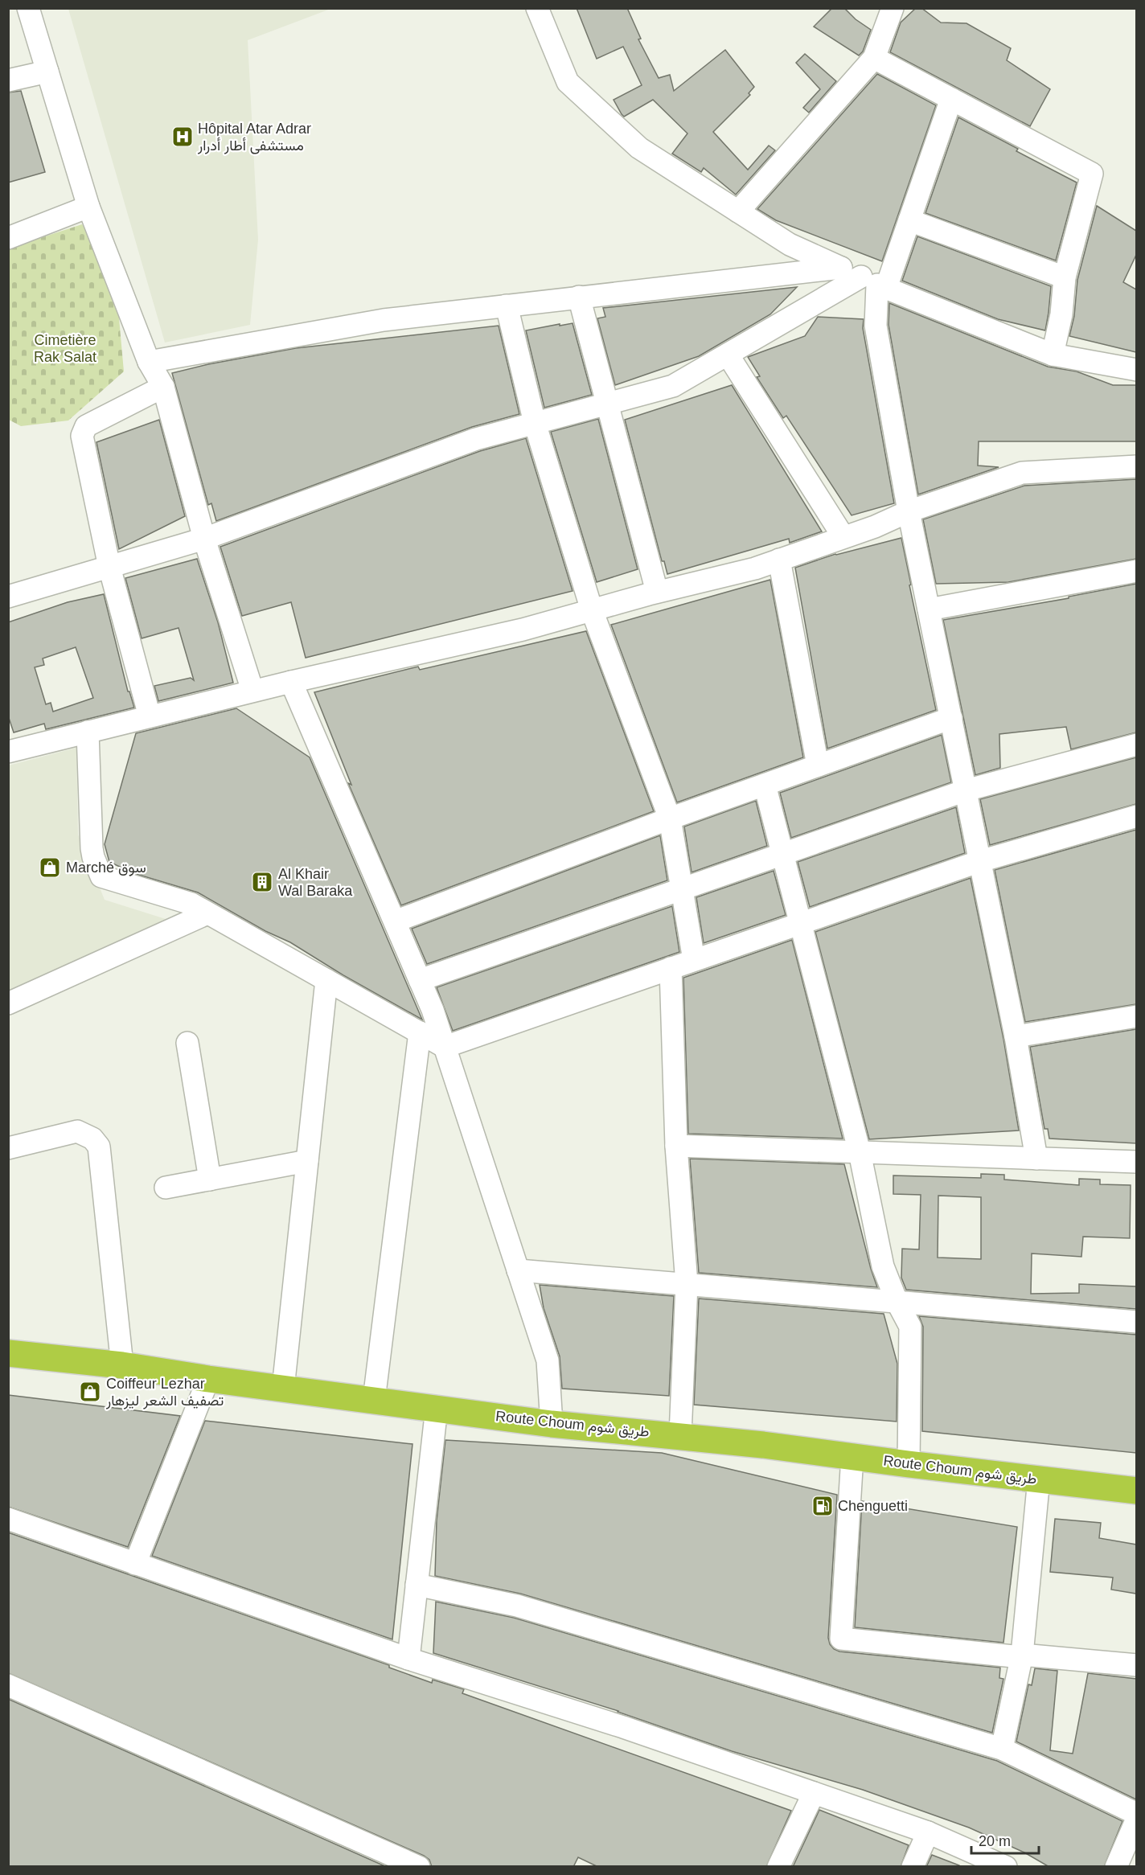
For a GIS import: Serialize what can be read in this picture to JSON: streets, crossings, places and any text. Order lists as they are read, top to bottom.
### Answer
{
  "streets": {
    "highway": ["Route Choum طريق شوم"]
  },
  "parks": ["Cimetière Rak Salat"],
  "places": {
    "hospital": ["Hôpital Atar Adrar مستشفى أطار أدرار"],
    "shop": ["Marché سوق", "Coiffeur Lezhar تصفيف الشعر ليزهار"],
    "building": ["Al Khair Wal Baraka"],
    "fuel station": ["Chenguetti"]
  },
  "scale_bar": "20 m"
}
